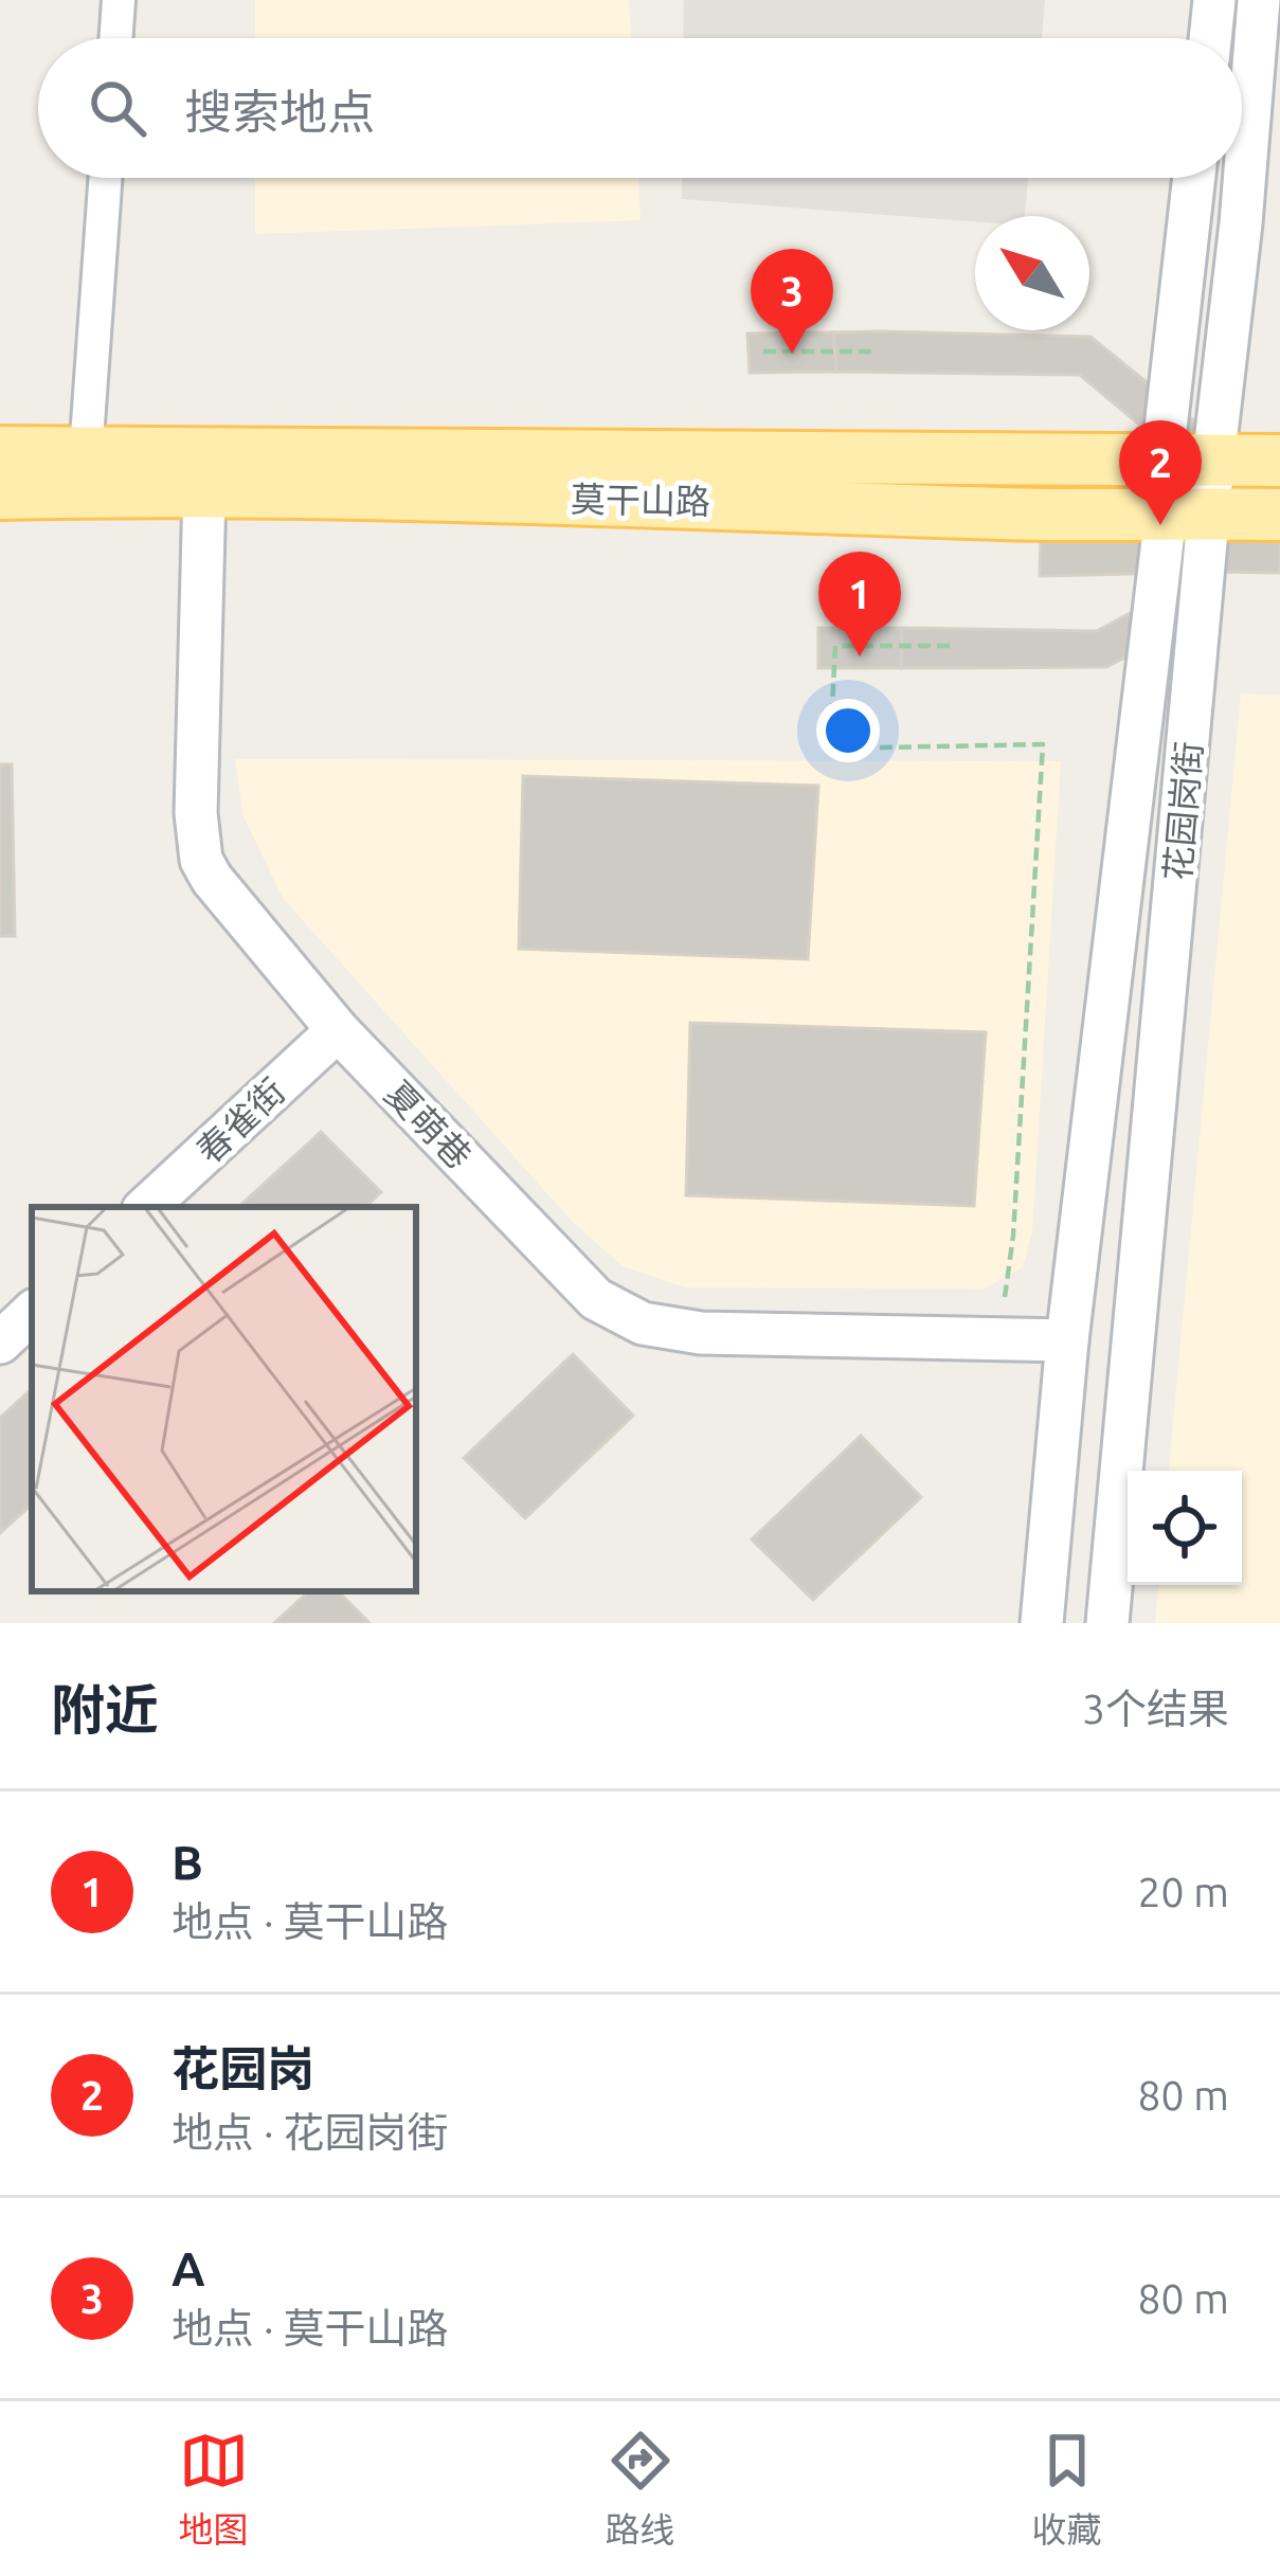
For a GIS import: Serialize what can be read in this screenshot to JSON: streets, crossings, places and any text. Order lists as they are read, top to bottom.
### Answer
{
  "streets": {
    "main road": ["莫干山路"],
    "street": ["花园岗街", "春雀街", "夏萌巷"]
  },
  "crossings": [
    ["莫干山路", "花园岗街"],
    ["莫干山路", "夏萌巷"],
    ["花园岗街", "夏萌巷"],
    ["春雀街", "夏萌巷"]
  ],
  "north": "top left",
  "page": {
    "search": "搜索地点",
    "pins": ["3", "2", "1"],
    "heading": ["附近", "3个结果"],
    "list": [
      {
        "mark": "1",
        "name": "B",
        "note": "地点 · 莫干山路",
        "value": "20 m"
      },
      {
        "mark": "2",
        "name": "花园岗",
        "note": "地点 · 花园岗街",
        "value": "80 m"
      },
      {
        "mark": "3",
        "name": "A",
        "note": "地点 · 莫干山路",
        "value": "80 m"
      }
    ],
    "nav": ["地图", "路线", "收藏"]
  }
}
